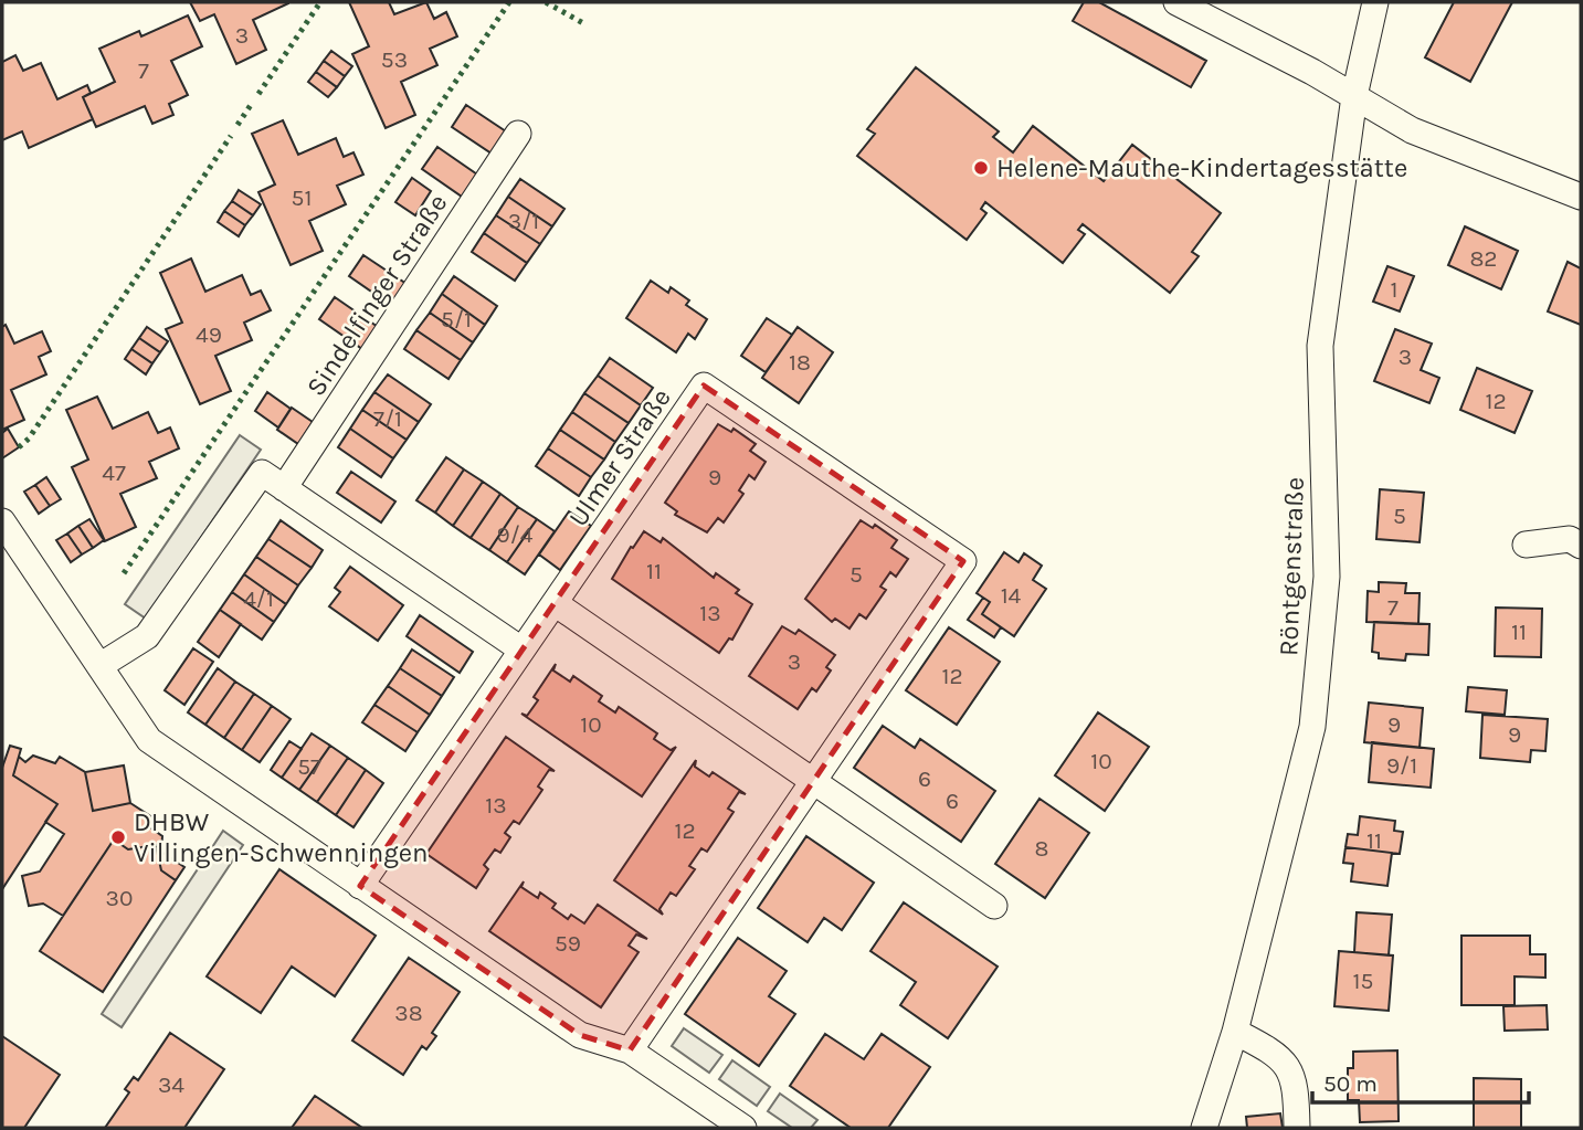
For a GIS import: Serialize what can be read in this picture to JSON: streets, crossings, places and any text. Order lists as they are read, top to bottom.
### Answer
{
  "streets": {
    "street": ["Sindelfinger Straße", "Ulmer Straße", "Röntgenstraße"]
  },
  "places": ["Helene-Mauthe-Kindertagesstätte", "DHBW Villingen-Schwenningen"],
  "house_numbers": [
    "3",
    "53",
    "7",
    "51",
    "3/1",
    "82",
    "1",
    "5/1",
    "49",
    "3",
    "18",
    "12",
    "7/1",
    "47",
    "9",
    "5",
    "9/4",
    "11",
    "5",
    "14",
    "4/1",
    "7",
    "13",
    "11",
    "3",
    "12",
    "10",
    "9",
    "9",
    "10",
    "9/1",
    "57",
    "6",
    "6",
    "13",
    "12",
    "11",
    "8",
    "30",
    "59",
    "15",
    "38",
    "34"
  ],
  "scale_bar": "50 m"
}
